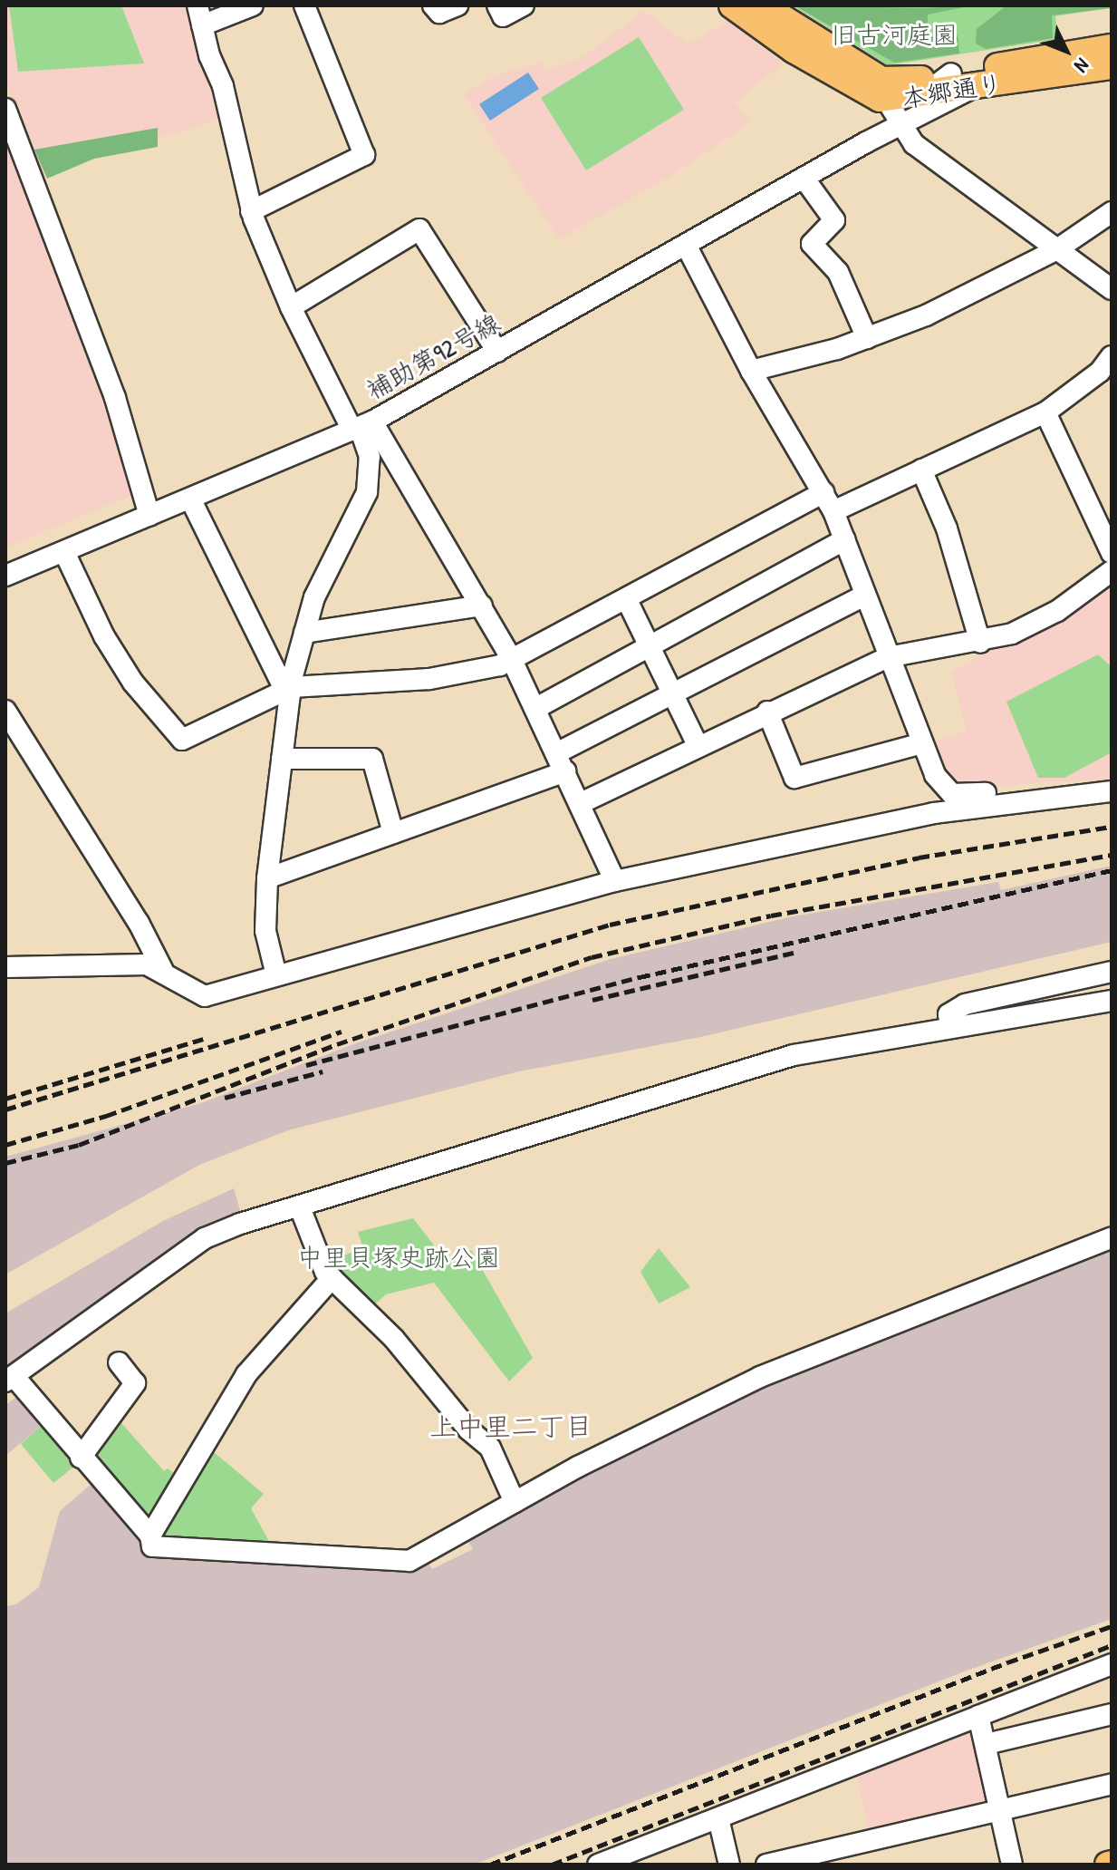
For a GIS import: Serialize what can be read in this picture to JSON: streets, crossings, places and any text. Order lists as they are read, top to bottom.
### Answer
{
  "streets": {
    "main road": ["本郷通り"],
    "street": ["補助第92号線"]
  },
  "crossings": [
    ["本郷通り", "補助第92号線"]
  ],
  "districts": ["上中里二丁目"],
  "parks": ["旧古河庭園", "中里貝塚史跡公園"],
  "north": "bottom right"
}
